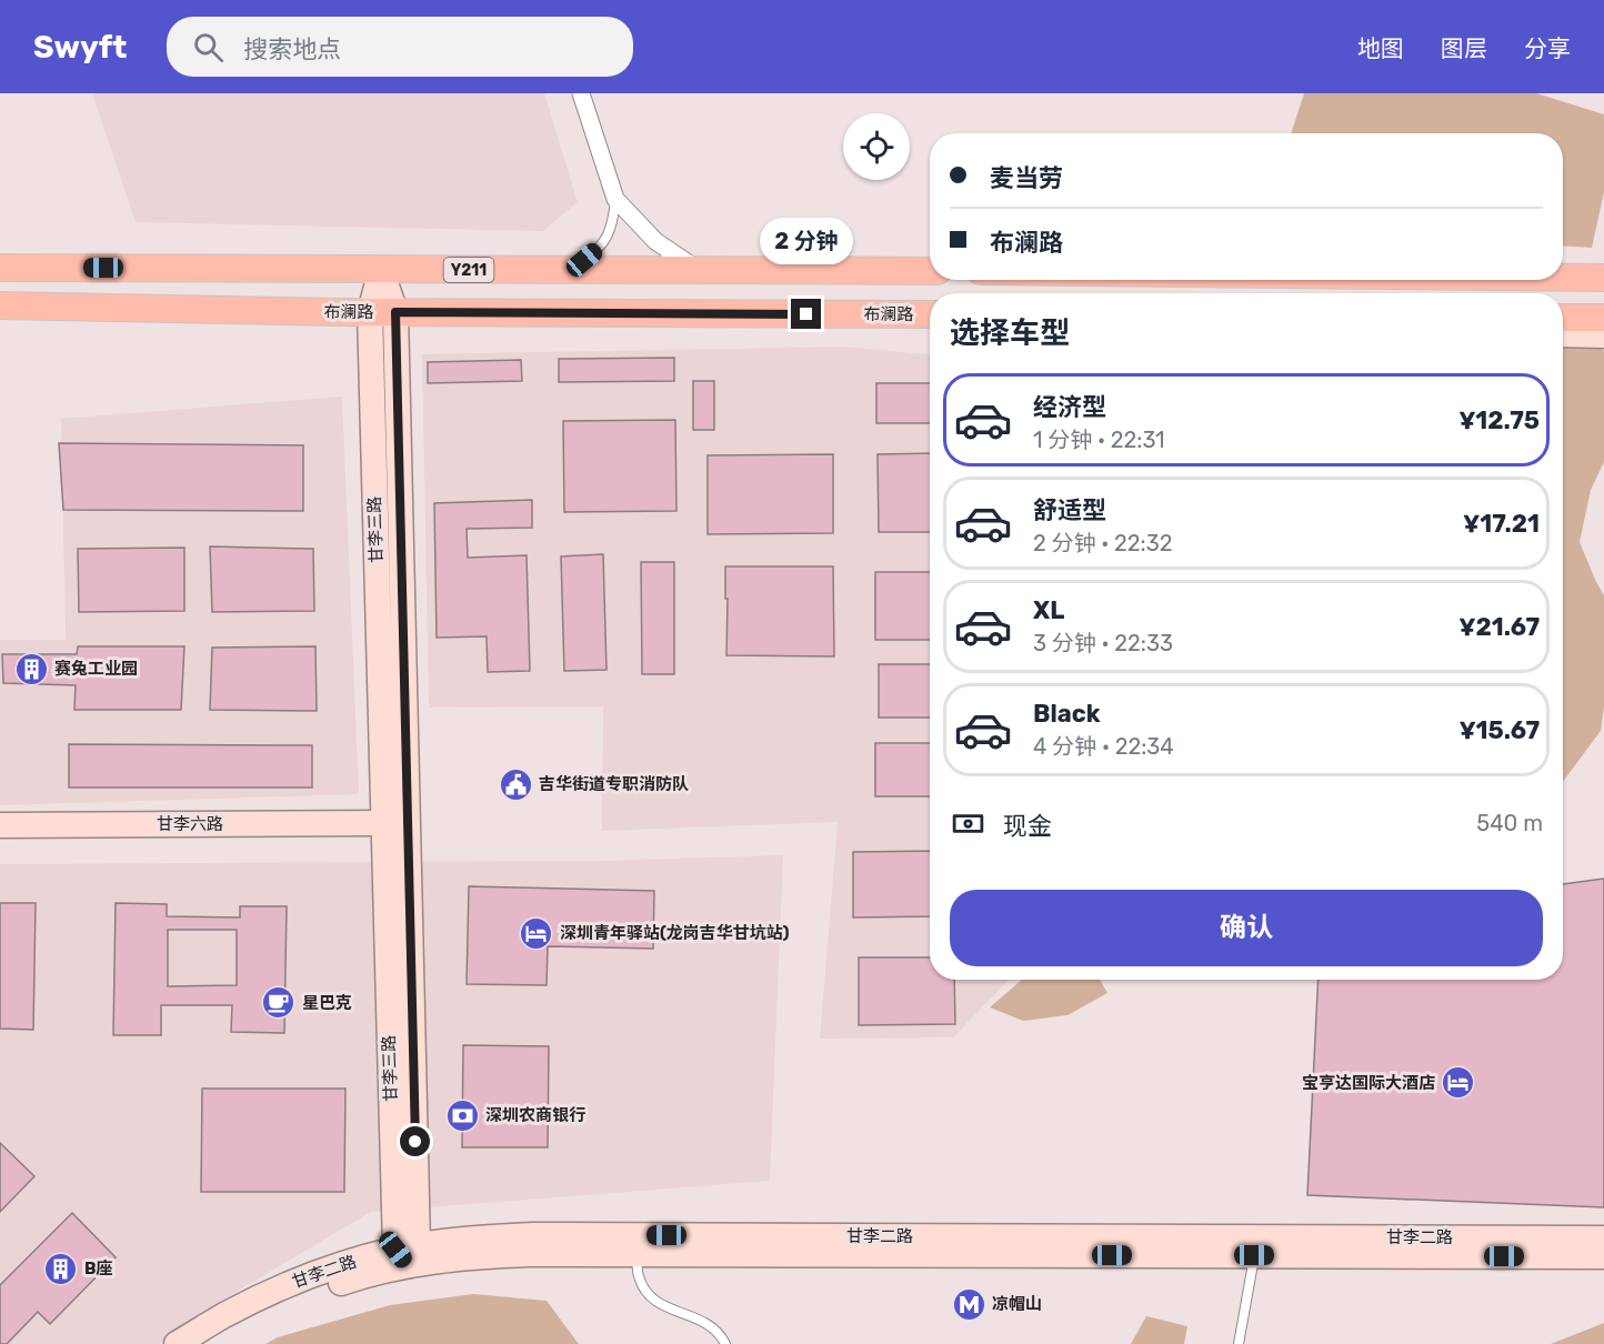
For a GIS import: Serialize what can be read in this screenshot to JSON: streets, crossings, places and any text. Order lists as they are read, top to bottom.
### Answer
{
  "streets": {
    "main road": [
      "Y211",
      "布澜路",
      "甘李三路",
      "甘李六路",
      "甘李二路"
    ]
  },
  "crossings": [
    ["Y211", "甘李三路"],
    ["布澜路", "甘李三路"],
    ["甘李三路", "甘李二路"]
  ],
  "places": {
    "building": ["赛兔工业园", "B座"],
    "public building": ["吉华街道专职消防队"],
    "hotel": ["深圳青年驿站(龙岗吉华甘坑站)", "宝亨达国际大酒店"],
    "cafe": ["星巴克"],
    "bank": ["深圳农商银行"],
    "metro station": ["凉帽山"]
  },
  "page": {
    "header": "Swyft",
    "search": "搜索地点",
    "nav": ["地图", "图层", "分享"],
    "banner": ["麦当劳", "布澜路"],
    "bubble": "2 分钟",
    "heading": "选择车型",
    "list": [
      {
        "name": "经济型",
        "note": "1 分钟 · 22:31",
        "value": "¥12.75"
      },
      {
        "name": "舒适型",
        "note": "2 分钟 · 22:32",
        "value": "¥17.21"
      },
      {
        "name": "XL",
        "note": "3 分钟 · 22:33",
        "value": "¥21.67"
      },
      {
        "name": "Black",
        "note": "4 分钟 · 22:34",
        "value": "¥15.67"
      }
    ],
    "pay": ["现金", "540 m"],
    "buttons": "确认"
  }
}
